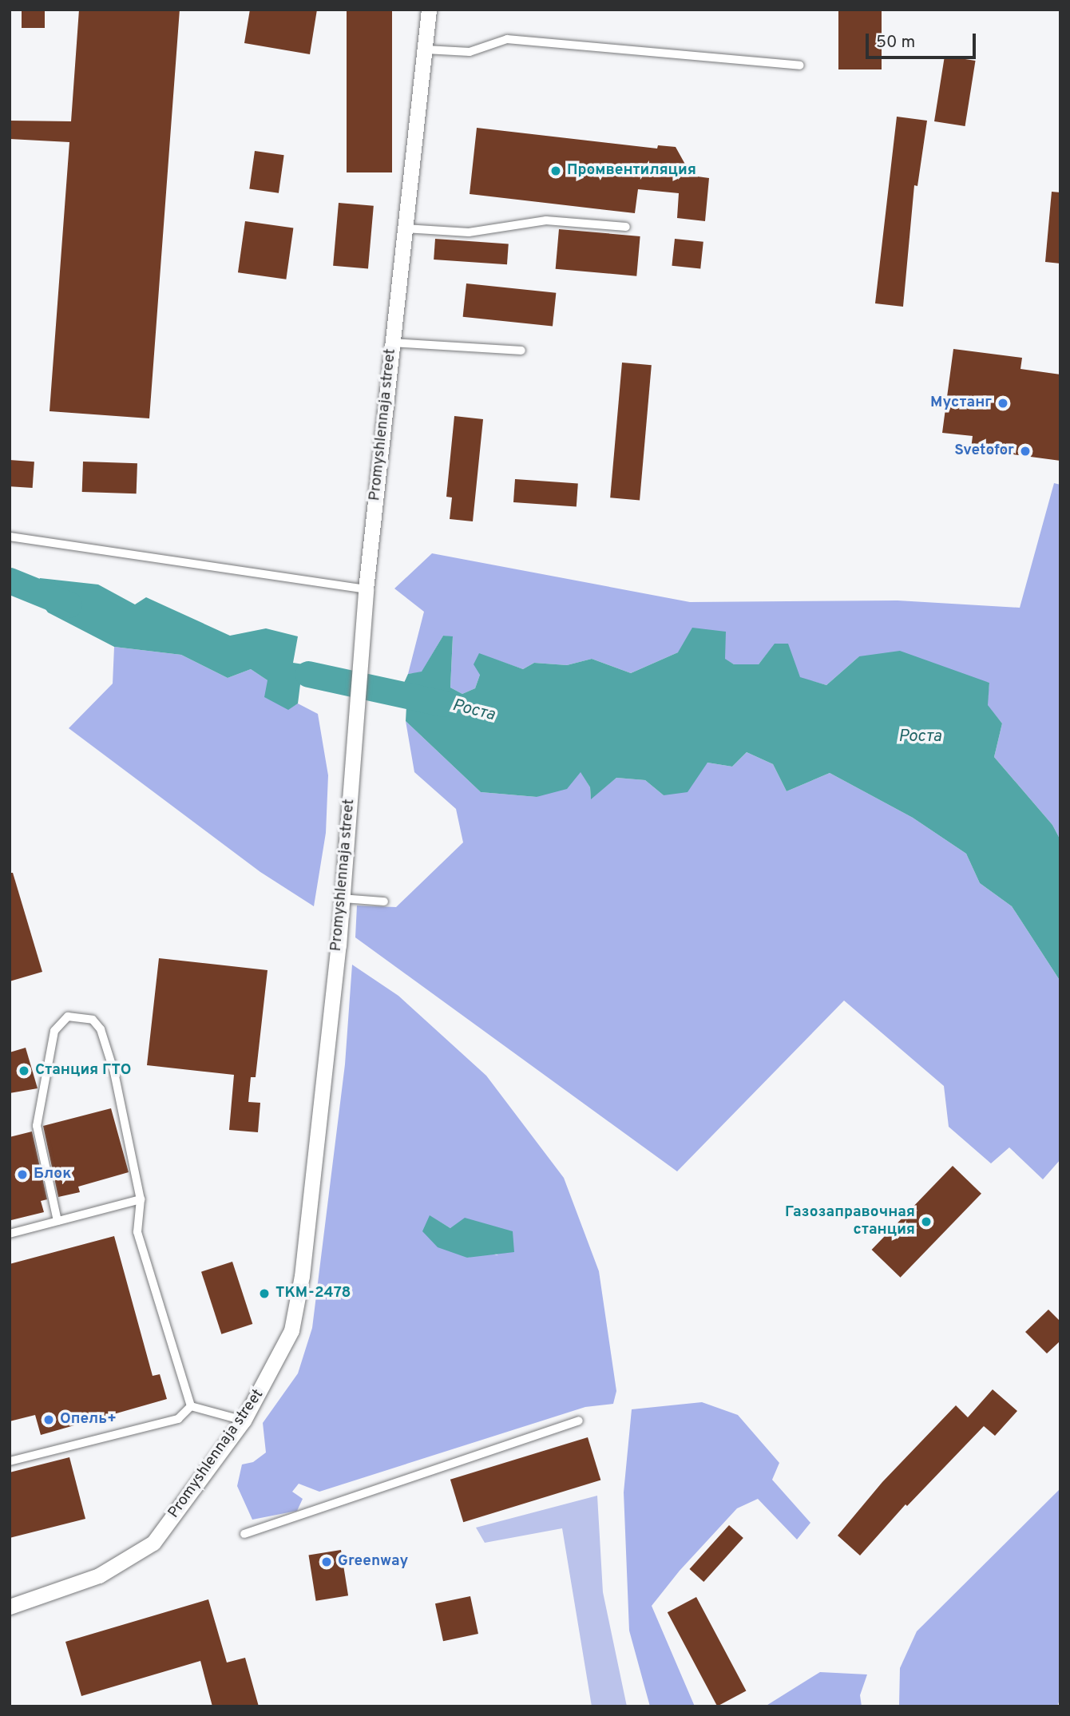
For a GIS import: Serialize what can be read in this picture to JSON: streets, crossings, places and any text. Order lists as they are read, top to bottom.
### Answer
{
  "streets": {
    "street": ["Promyshlennaja street"]
  },
  "water": ["Роста"],
  "places": [
    "Промвентиляция",
    "Мустанг",
    "Svetofor",
    "Станция ГТО",
    "Блок",
    "Газозаправочная станция",
    "ТКМ-2478",
    "Опель+",
    "Greenway"
  ],
  "scale_bar": "50 m"
}
